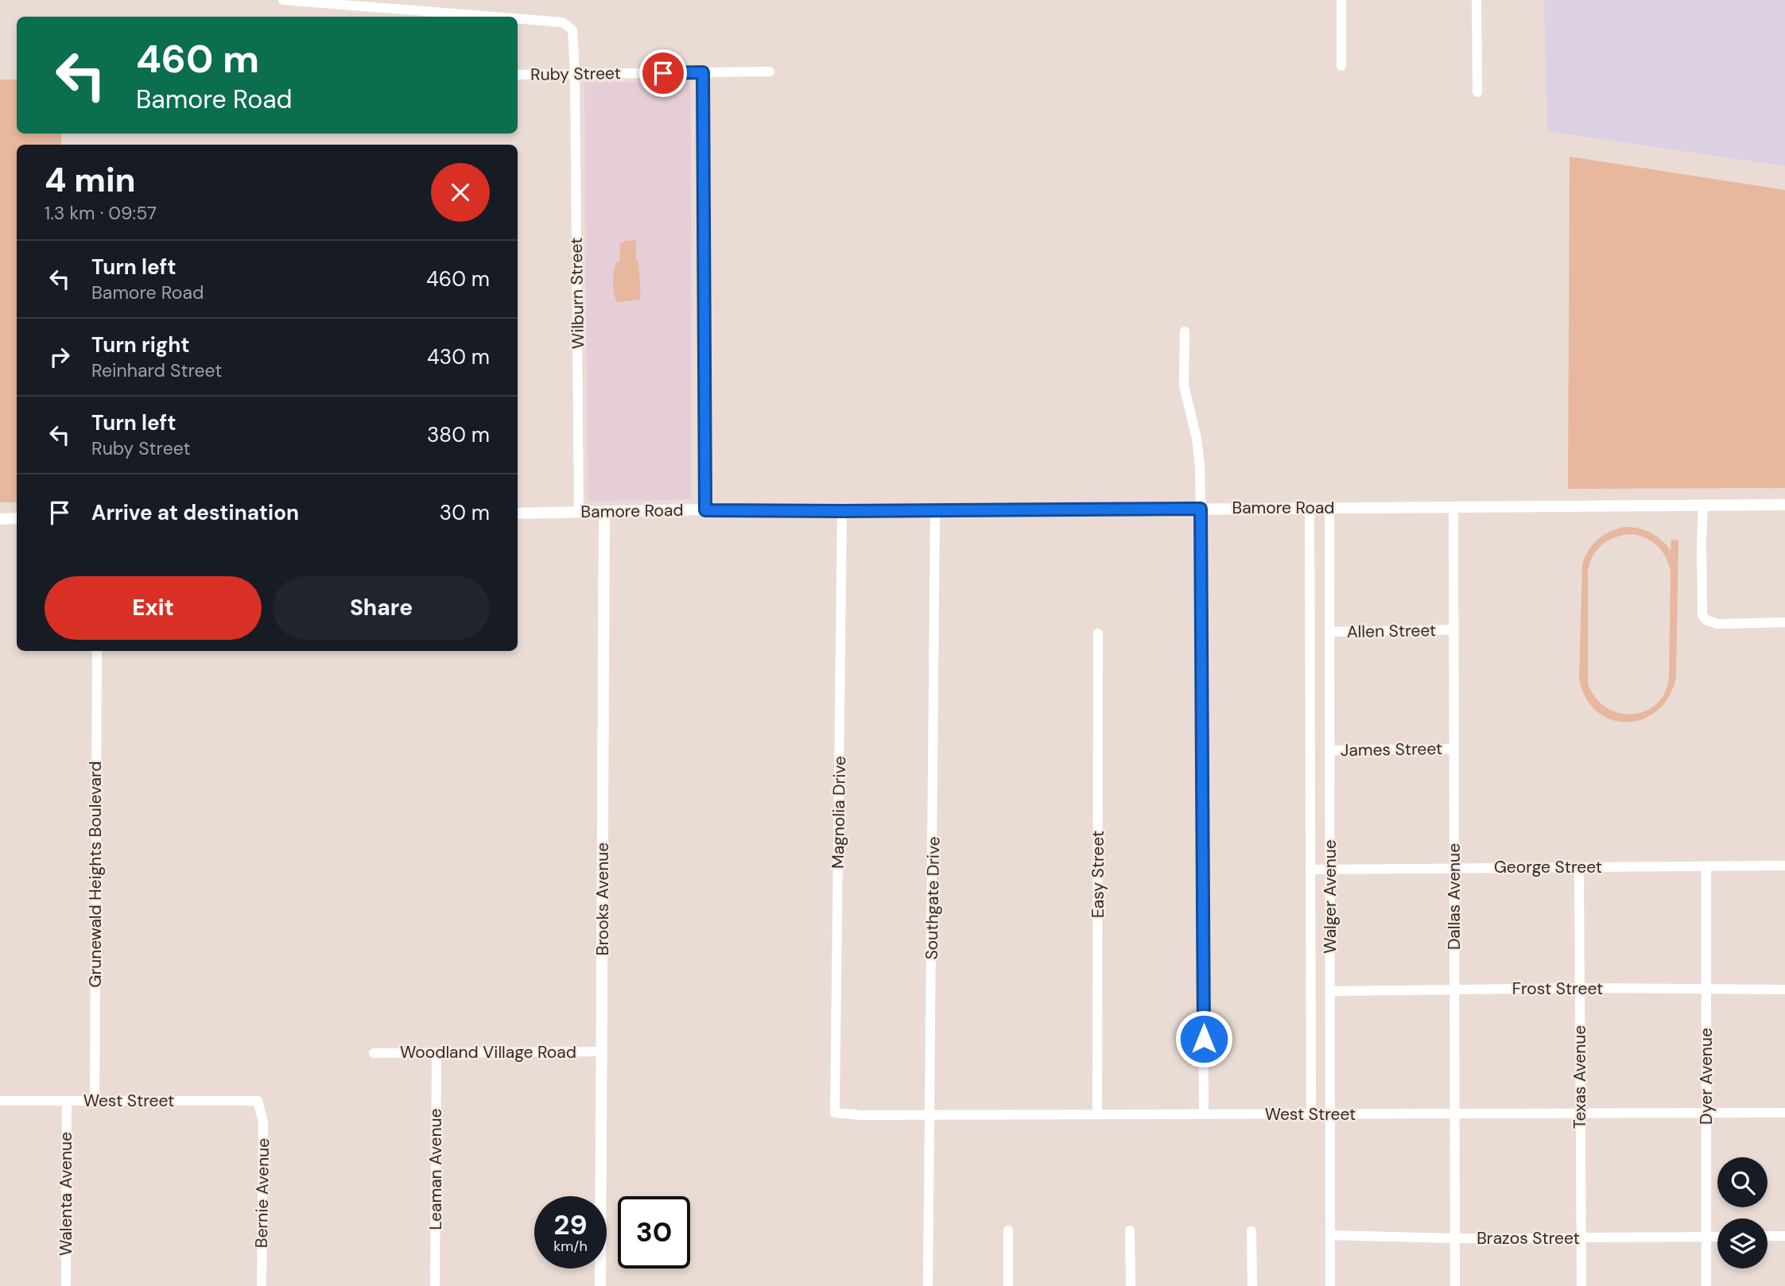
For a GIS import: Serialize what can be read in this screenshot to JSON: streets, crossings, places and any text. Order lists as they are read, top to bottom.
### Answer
{
  "streets": {
    "street": [
      "Ruby Street",
      "Wilburn Street",
      "Bamore Road",
      "Allen Street",
      "James Street",
      "Magnolia Drive",
      "George Street",
      "Grunewald Heights Boulevard",
      "Easy Street",
      "Walger Avenue",
      "Dallas Avenue",
      "Southgate Drive",
      "Brooks Avenue",
      "Frost Street",
      "Woodland Village Road",
      "Dyer Avenue",
      "Texas Avenue",
      "West Street",
      "Leaman Avenue",
      "Bernie Avenue",
      "Walenta Avenue",
      "Brazos Street"
    ]
  },
  "crossings": [
    ["Ruby Street", "Wilburn Street"],
    ["Wilburn Street", "Bamore Road"],
    ["Bamore Road", "Magnolia Drive"],
    ["Bamore Road", "Walger Avenue"],
    ["Bamore Road", "Dallas Avenue"],
    ["Bamore Road", "Southgate Drive"],
    ["Bamore Road", "Brooks Avenue"],
    ["Allen Street", "Walger Avenue"],
    ["Allen Street", "Dallas Avenue"],
    ["James Street", "Walger Avenue"],
    ["James Street", "Dallas Avenue"],
    ["Magnolia Drive", "West Street"],
    ["George Street", "Walger Avenue"],
    ["George Street", "Dallas Avenue"],
    ["George Street", "Dyer Avenue"],
    ["George Street", "Texas Avenue"],
    ["Grunewald Heights Boulevard", "West Street"],
    ["Easy Street", "West Street"],
    ["Walger Avenue", "Frost Street"],
    ["Walger Avenue", "West Street"],
    ["Walger Avenue", "Brazos Street"],
    ["Dallas Avenue", "Frost Street"],
    ["Dallas Avenue", "West Street"],
    ["Dallas Avenue", "Brazos Street"],
    ["Southgate Drive", "West Street"],
    ["Brooks Avenue", "Woodland Village Road"],
    ["Frost Street", "Dyer Avenue"],
    ["Frost Street", "Texas Avenue"],
    ["Woodland Village Road", "Leaman Avenue"],
    ["Dyer Avenue", "West Street"],
    ["Dyer Avenue", "Brazos Street"],
    ["Texas Avenue", "West Street"],
    ["Texas Avenue", "Brazos Street"],
    ["West Street", "Bernie Avenue"],
    ["West Street", "Walenta Avenue"]
  ],
  "page": {
    "turn": ["460 m", "Bamore Road"],
    "heading": ["4 min", "1.3 km · 09:57"],
    "list": [
      {
        "name": "Turn left",
        "note": "Bamore Road",
        "value": "460 m"
      },
      {
        "name": "Turn right",
        "note": "Reinhard Street",
        "value": "430 m"
      },
      {
        "name": "Turn left",
        "note": "Ruby Street",
        "value": "380 m"
      },
      {
        "name": "Arrive at destination",
        "value": "30 m"
      }
    ],
    "buttons": ["Exit", "Share"],
    "speed": "29 km/h",
    "limit": "30"
  }
}
